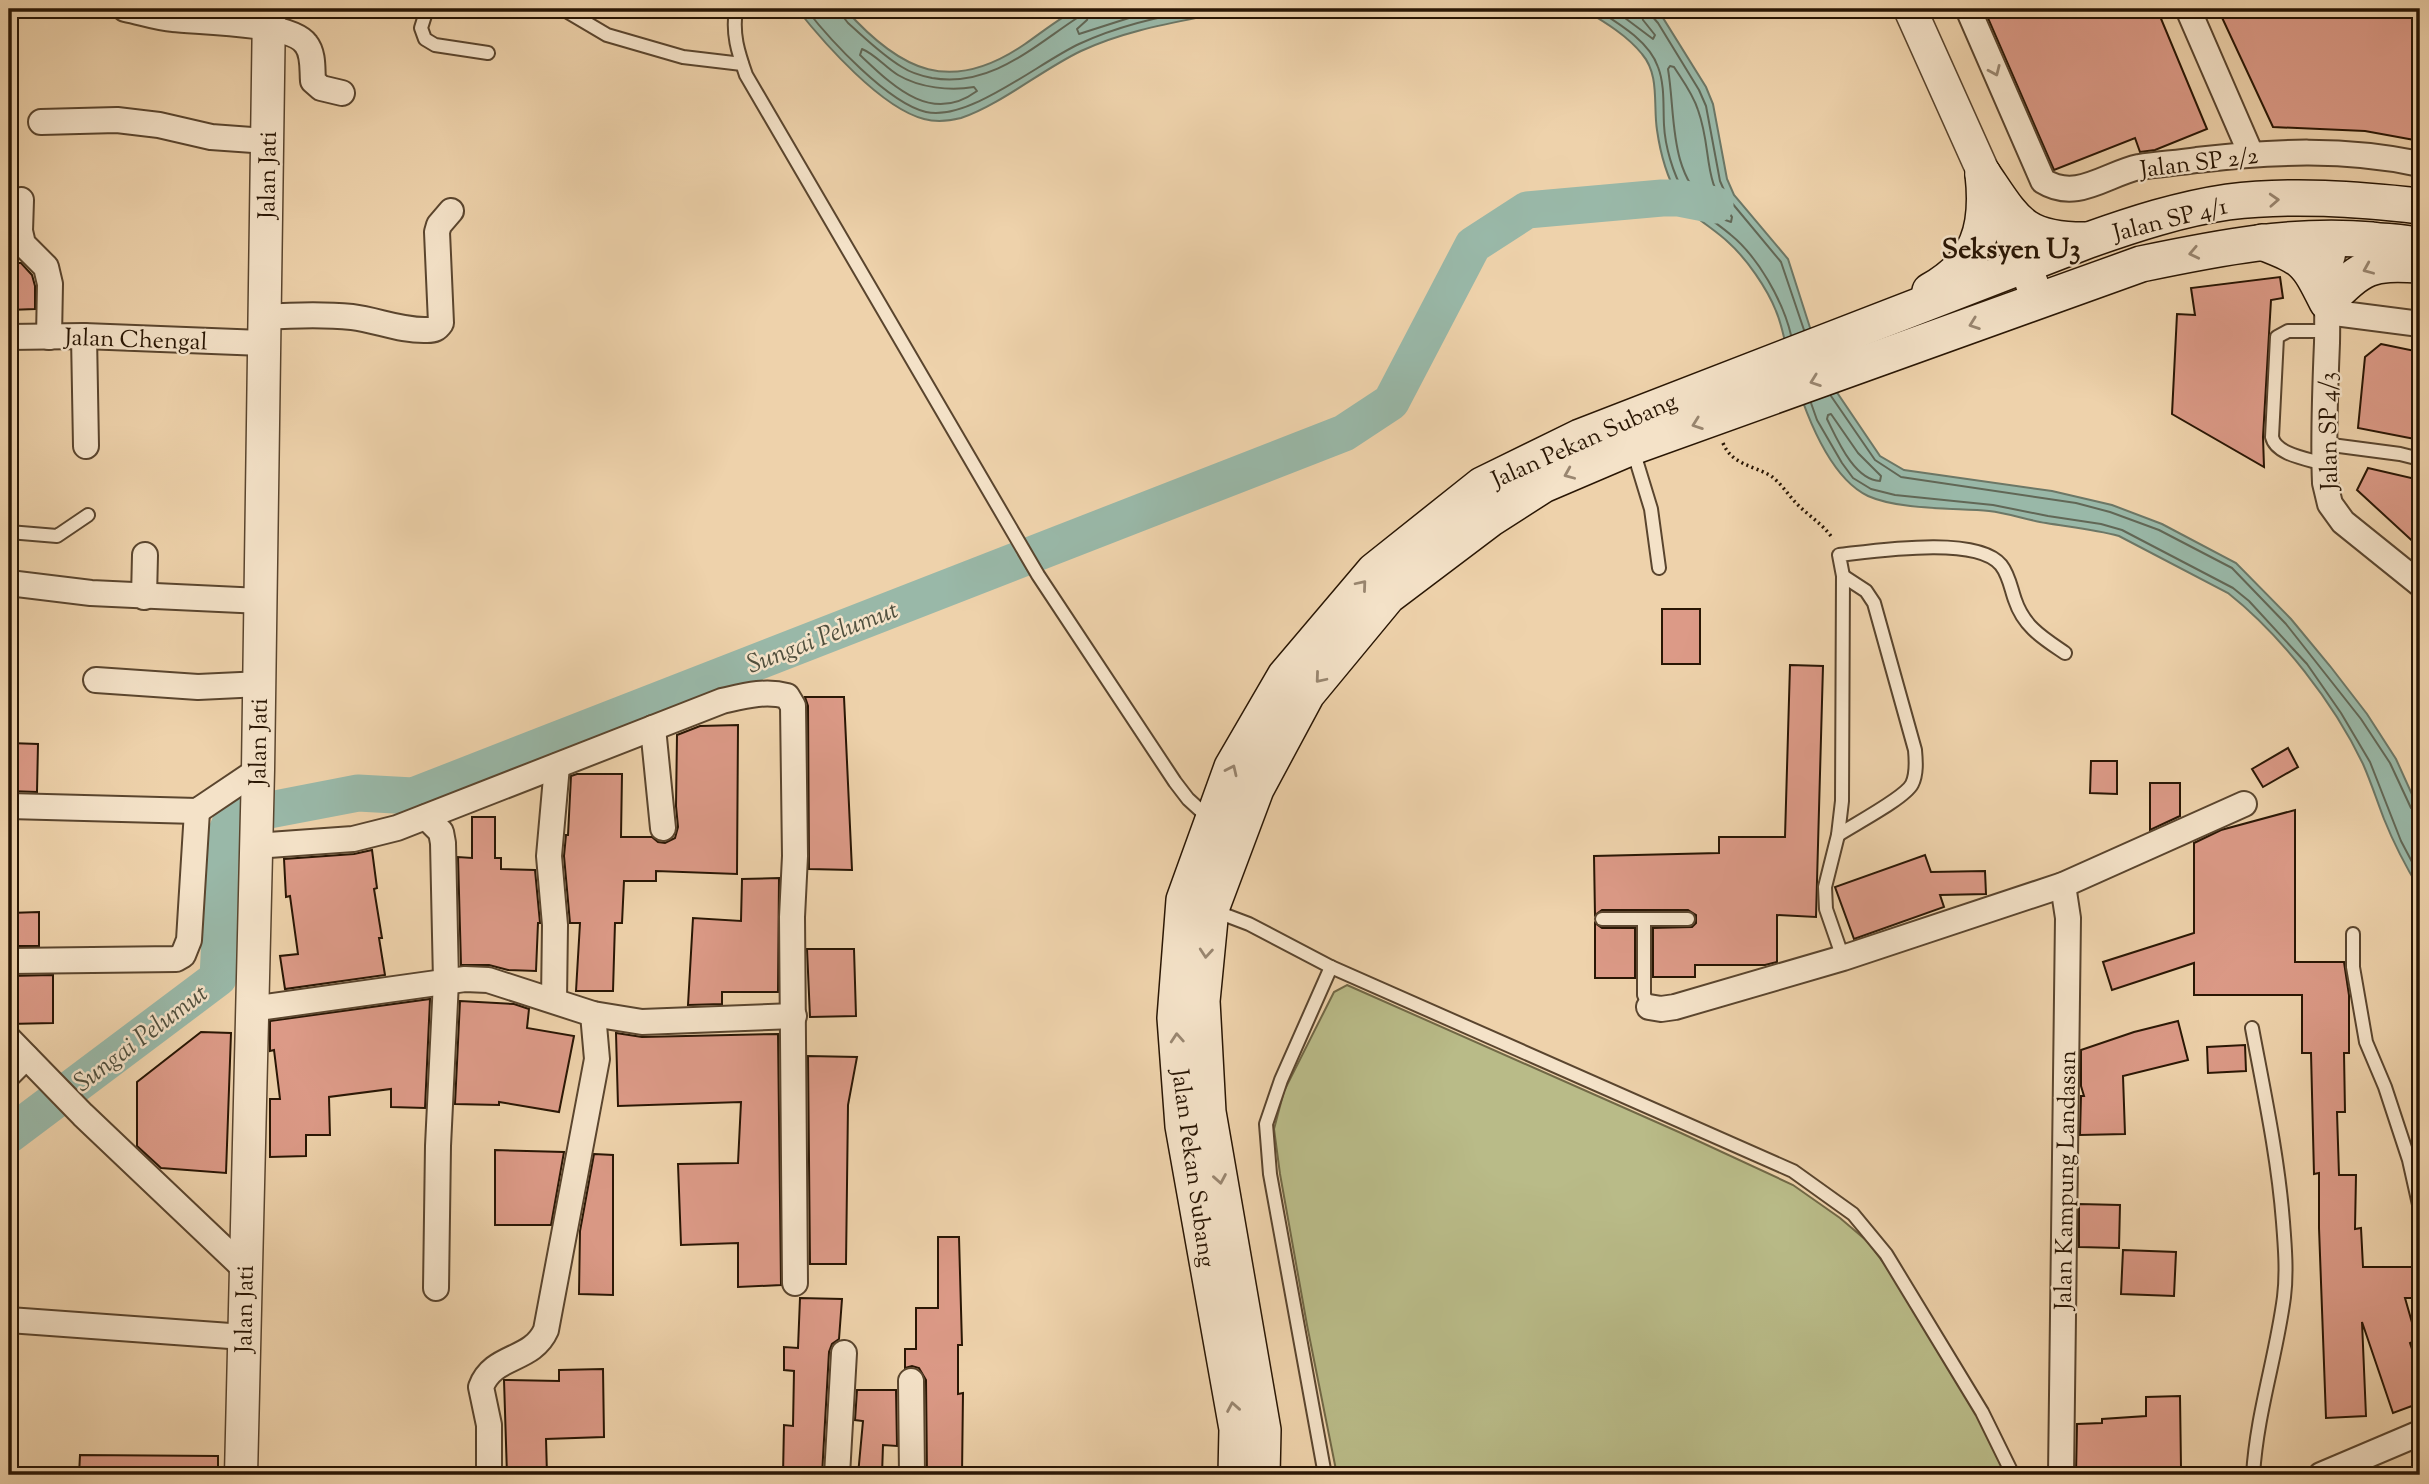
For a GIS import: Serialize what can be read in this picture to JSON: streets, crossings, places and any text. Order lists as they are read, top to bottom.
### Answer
{
  "streets": {
    "main road": ["Jalan SP 4/1", "Jalan Pekan Subang"],
    "street": [
      "Jalan SP 2/2",
      "Jalan Jati",
      "Jalan Chengal",
      "Jalan SP 4/3",
      "Jalan Kampung Landasan"
    ]
  },
  "crossings": [
    ["Jalan Jati", "Jalan Chengal"],
    ["Jalan SP 4/1", "Jalan SP 4/3"],
    ["Jalan SP 4/1", "Jalan Pekan Subang"]
  ],
  "districts": ["Seksyen U3"],
  "water": ["Sungai Pelumut"]
}
